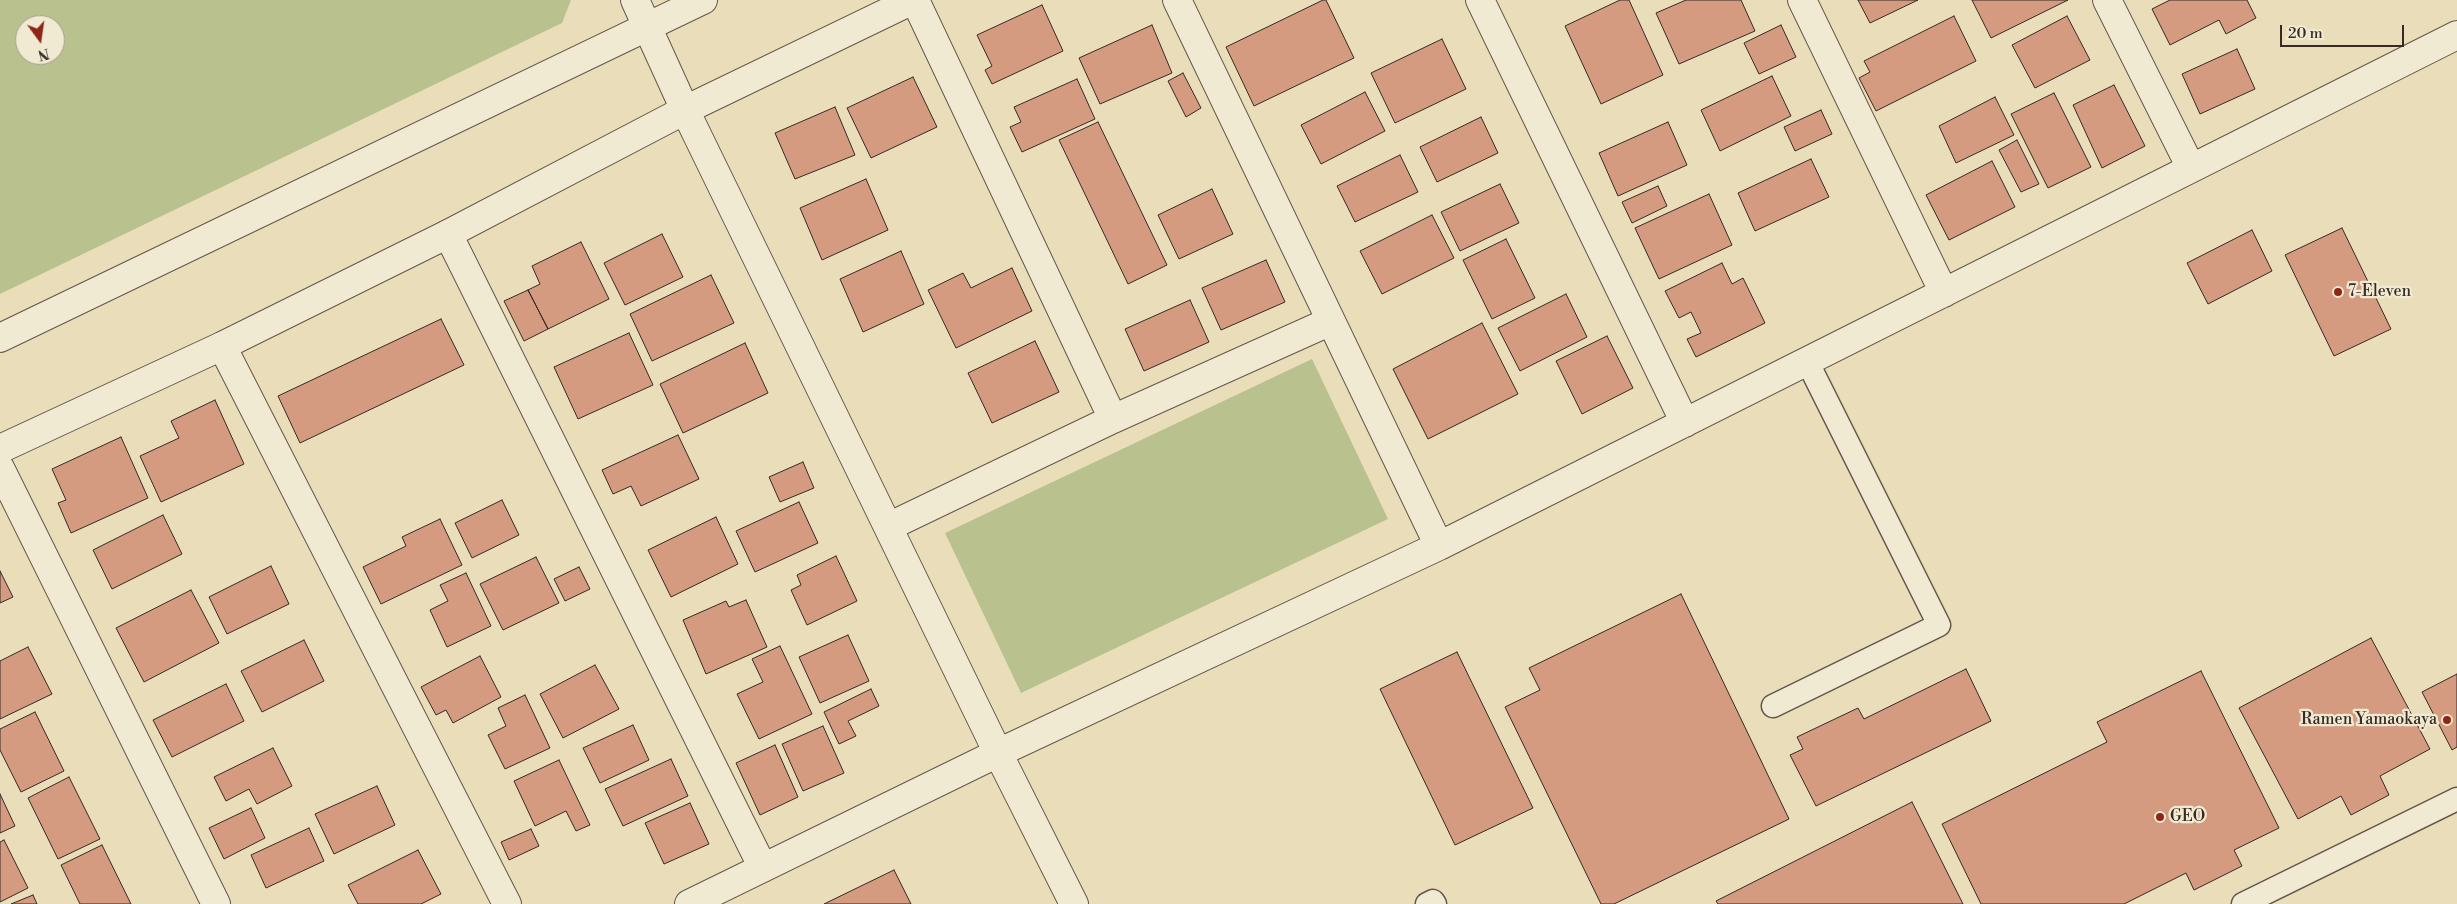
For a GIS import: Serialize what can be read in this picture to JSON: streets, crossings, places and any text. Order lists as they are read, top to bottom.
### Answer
{
  "places": ["7-Eleven", "Ramen Yamaokaya", "GEO"],
  "scale_bar": "20 m",
  "north": "bottom"
}
